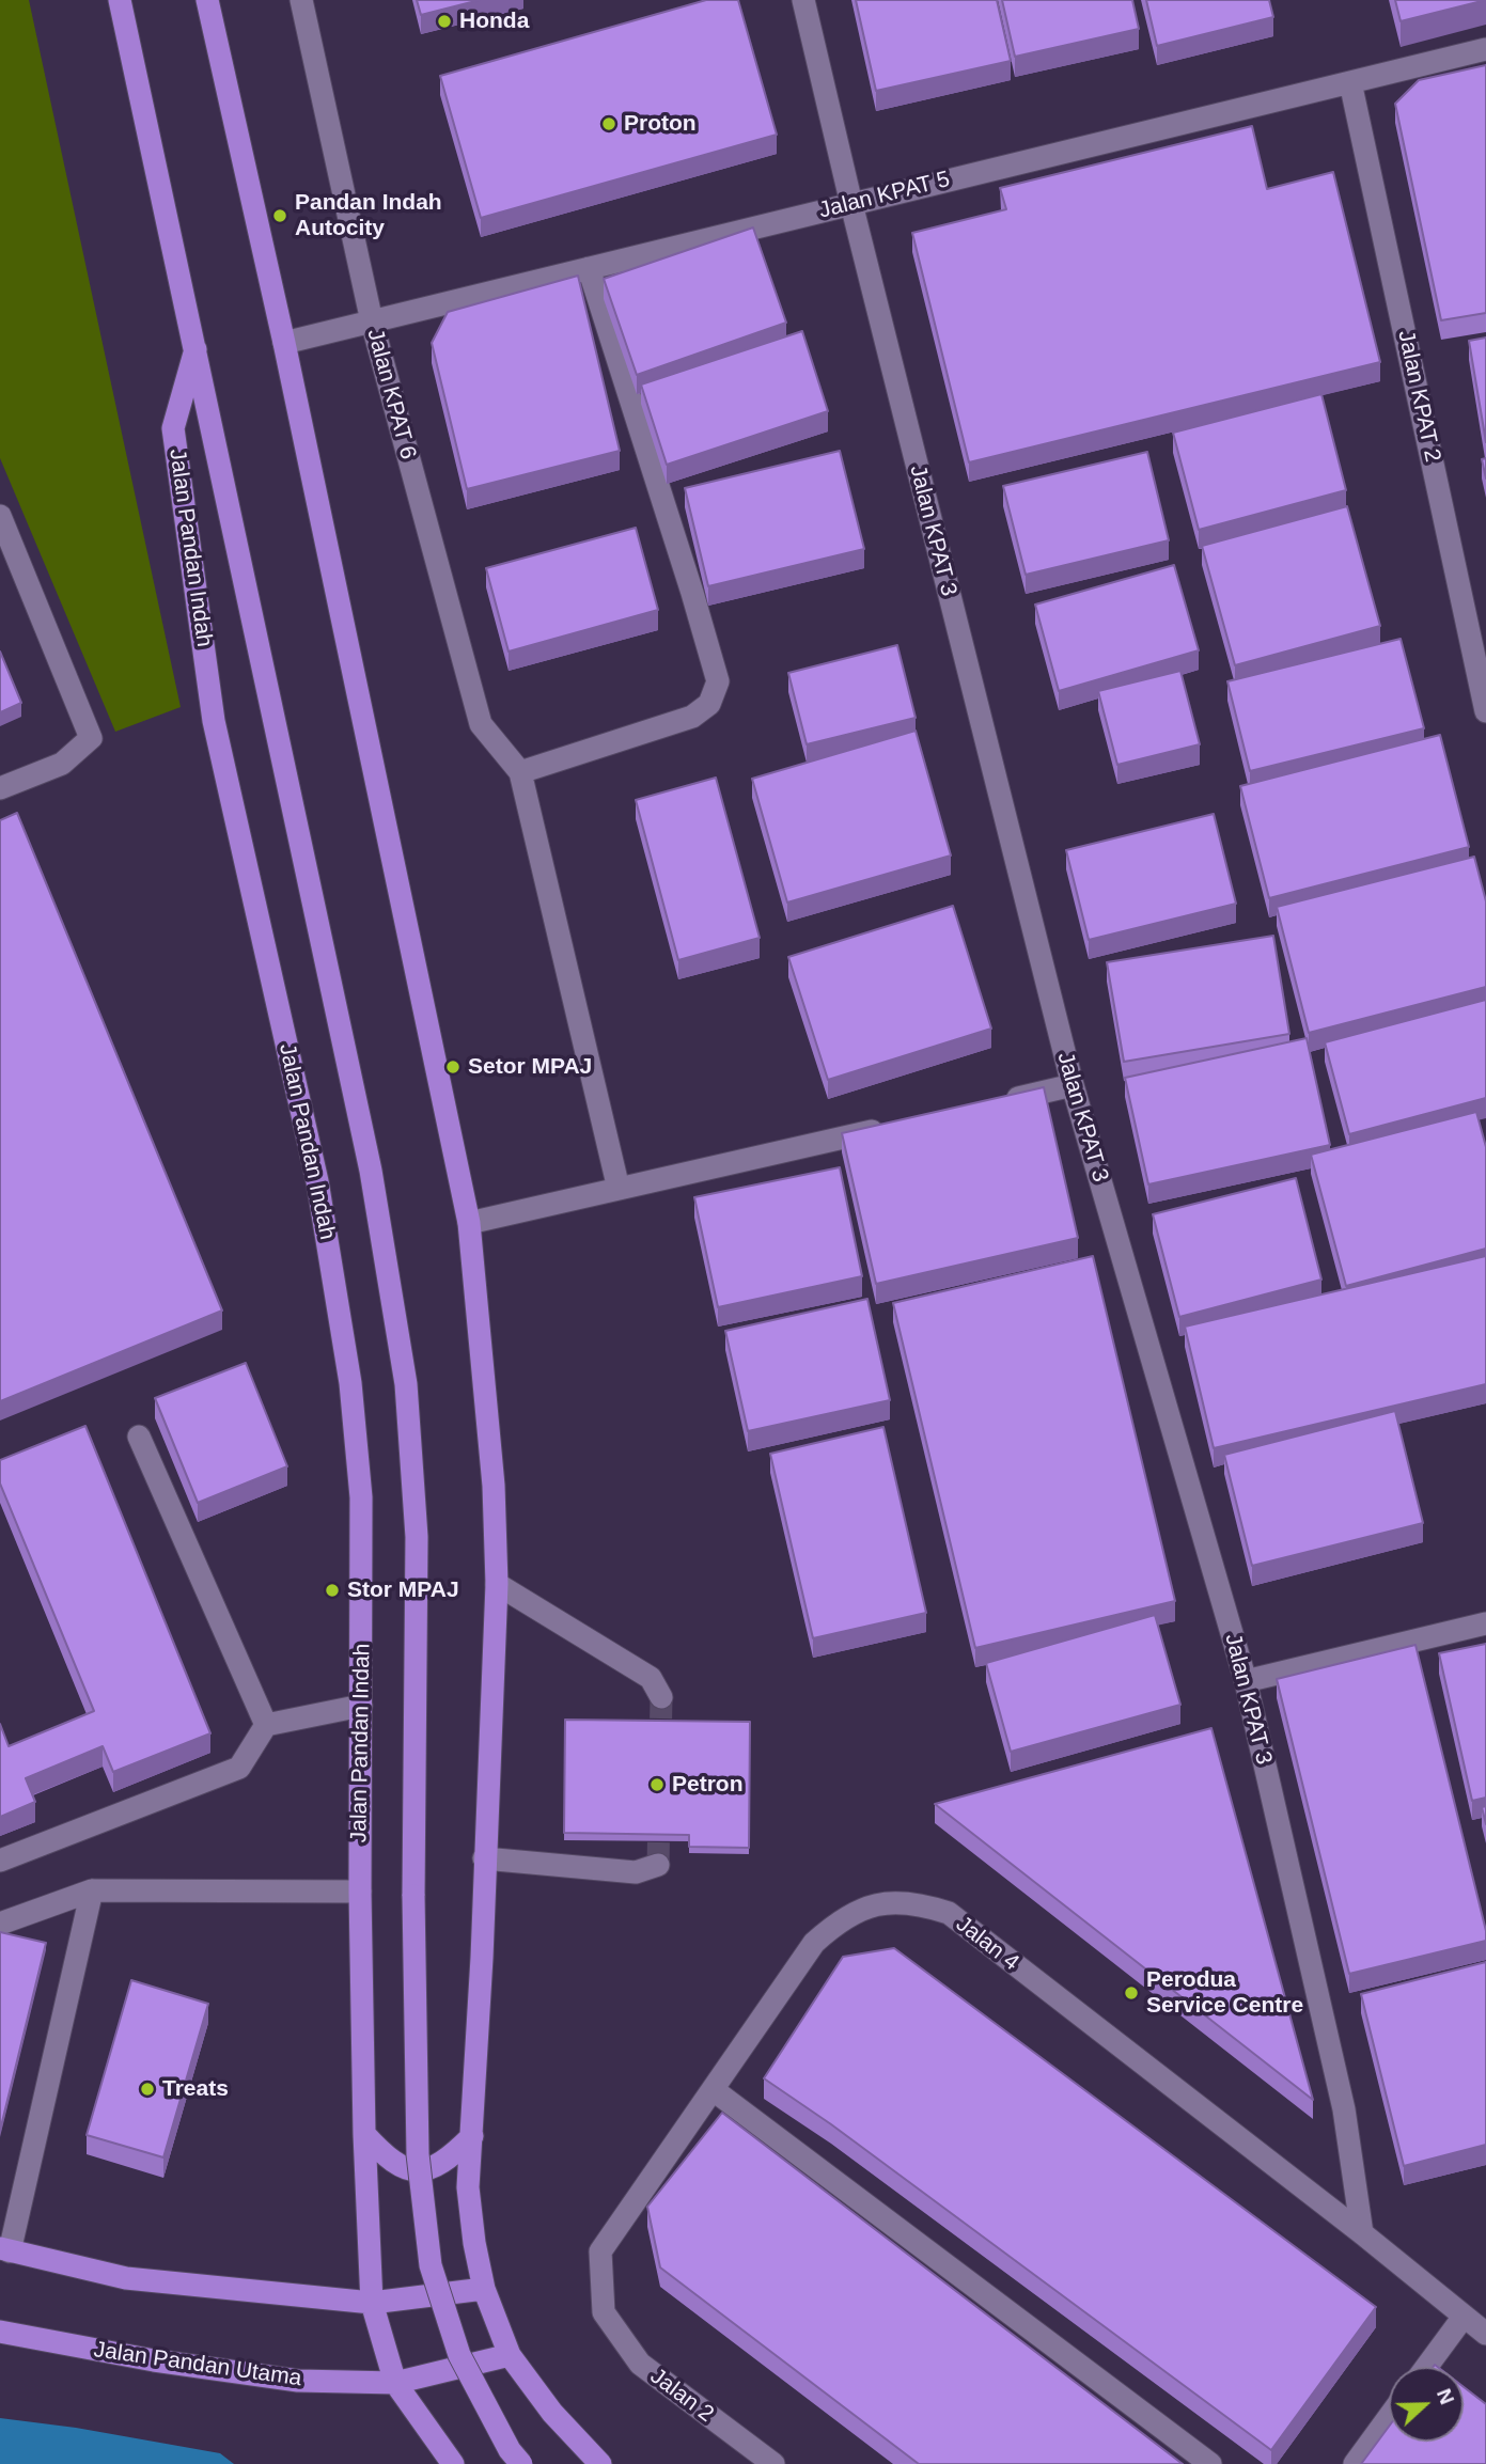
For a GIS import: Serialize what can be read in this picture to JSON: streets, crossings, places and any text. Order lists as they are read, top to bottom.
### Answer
{
  "streets": {
    "main road": ["Jalan Pandan Indah", "Jalan Pandan Utama"],
    "street": [
      "Jalan KPAT 5",
      "Jalan KPAT 6",
      "Jalan KPAT 2",
      "Jalan KPAT 3",
      "Jalan 4",
      "Jalan 2"
    ]
  },
  "crossings": [
    ["Jalan KPAT 5", "Jalan KPAT 6"],
    ["Jalan KPAT 5", "Jalan KPAT 2"],
    ["Jalan KPAT 5", "Jalan KPAT 3"],
    ["Jalan KPAT 3", "Jalan 4"],
    ["Jalan 4", "Jalan 2"]
  ],
  "places": [
    "Honda",
    "Proton",
    "Pandan Indah Autocity",
    "Setor MPAJ",
    "Stor MPAJ",
    "Petron",
    "Perodua Service Centre",
    "Treats"
  ],
  "north": "right"
}
